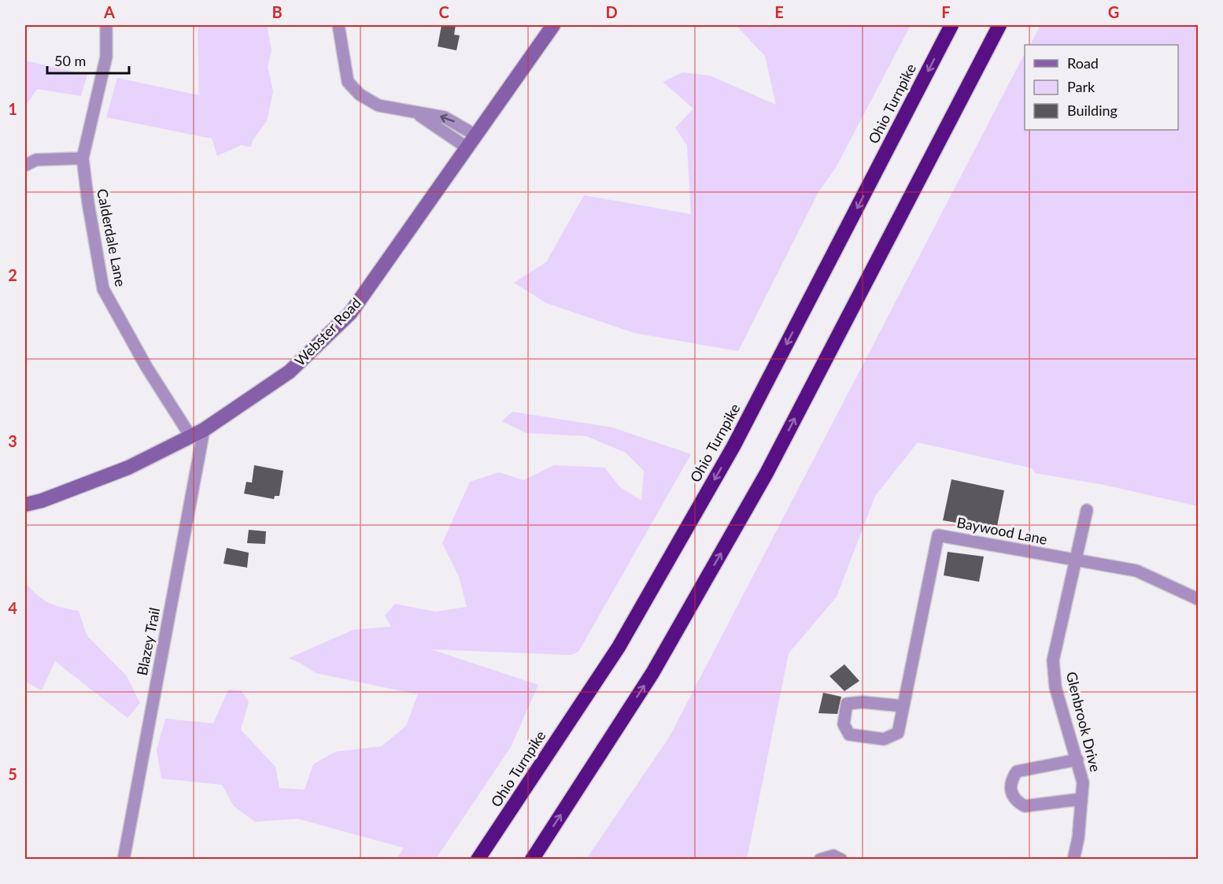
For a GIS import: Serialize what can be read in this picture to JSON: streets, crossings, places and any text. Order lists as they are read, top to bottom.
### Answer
{
  "streets": {
    "highway": ["Ohio Turnpike"],
    "street": [
      "Calderdale Lane",
      "Webster Road",
      "Baywood Lane",
      "Blazey Trail",
      "Glenbrook Drive"
    ]
  },
  "crossings": [
    ["Calderdale Lane", "Webster Road"],
    ["Calderdale Lane", "Blazey Trail"],
    ["Webster Road", "Blazey Trail"],
    ["Baywood Lane", "Glenbrook Drive"]
  ],
  "legend": ["Road", "Park", "Building"],
  "scale_bar": "50 m",
  "grid": {
    "columns": [
      "A",
      "B",
      "C",
      "D",
      "E",
      "F",
      "G"
    ],
    "rows": [
      "1",
      "2",
      "3",
      "4",
      "5"
    ]
  }
}
